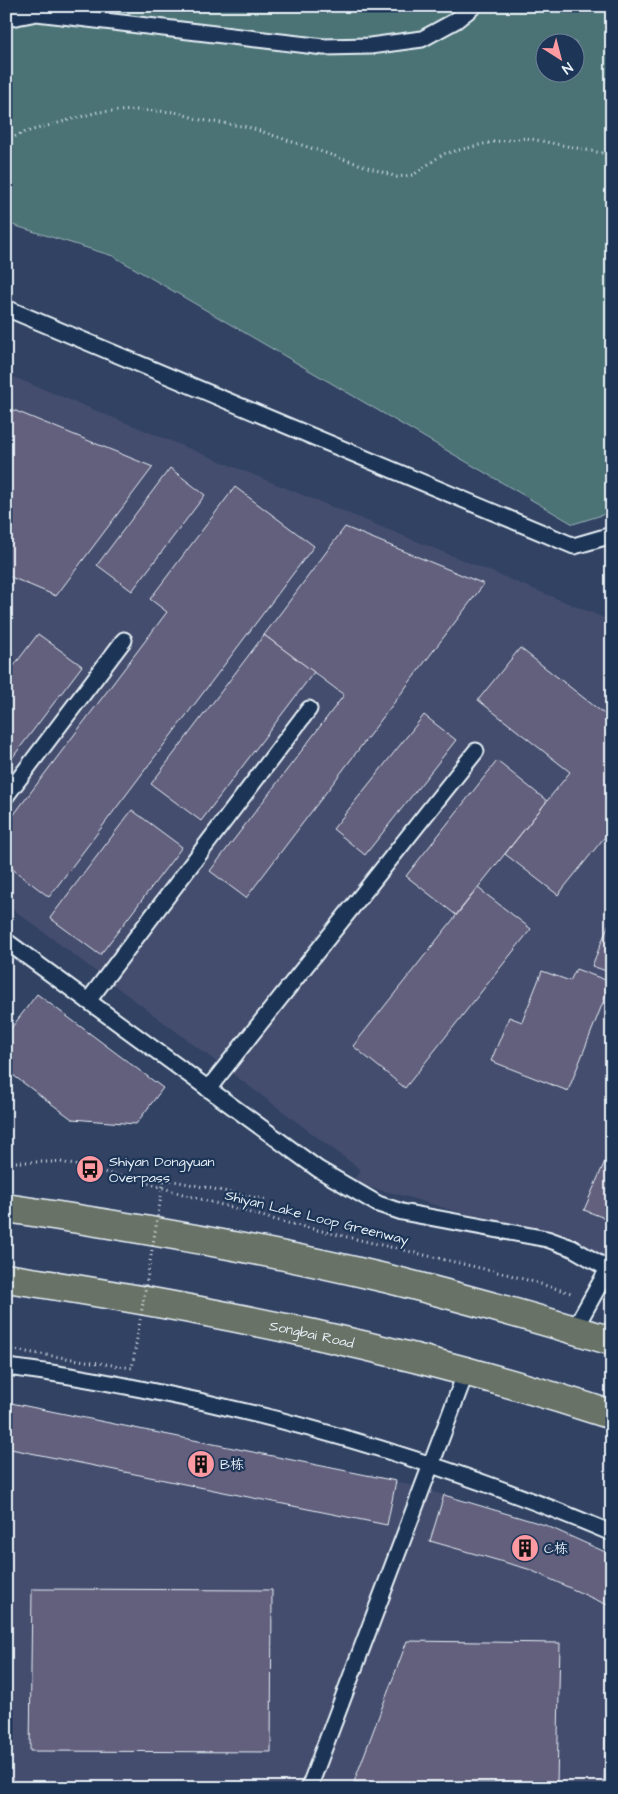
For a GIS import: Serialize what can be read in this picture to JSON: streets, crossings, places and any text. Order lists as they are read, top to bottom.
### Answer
{
  "streets": {
    "main road": ["Songbai Road"],
    "path": ["Shiyan Lake Loop Greenway"]
  },
  "places": {
    "bus stop": ["Shiyan Dongyuan Overpass"],
    "building": ["B栋", "C栋"]
  },
  "north": "bottom right"
}
